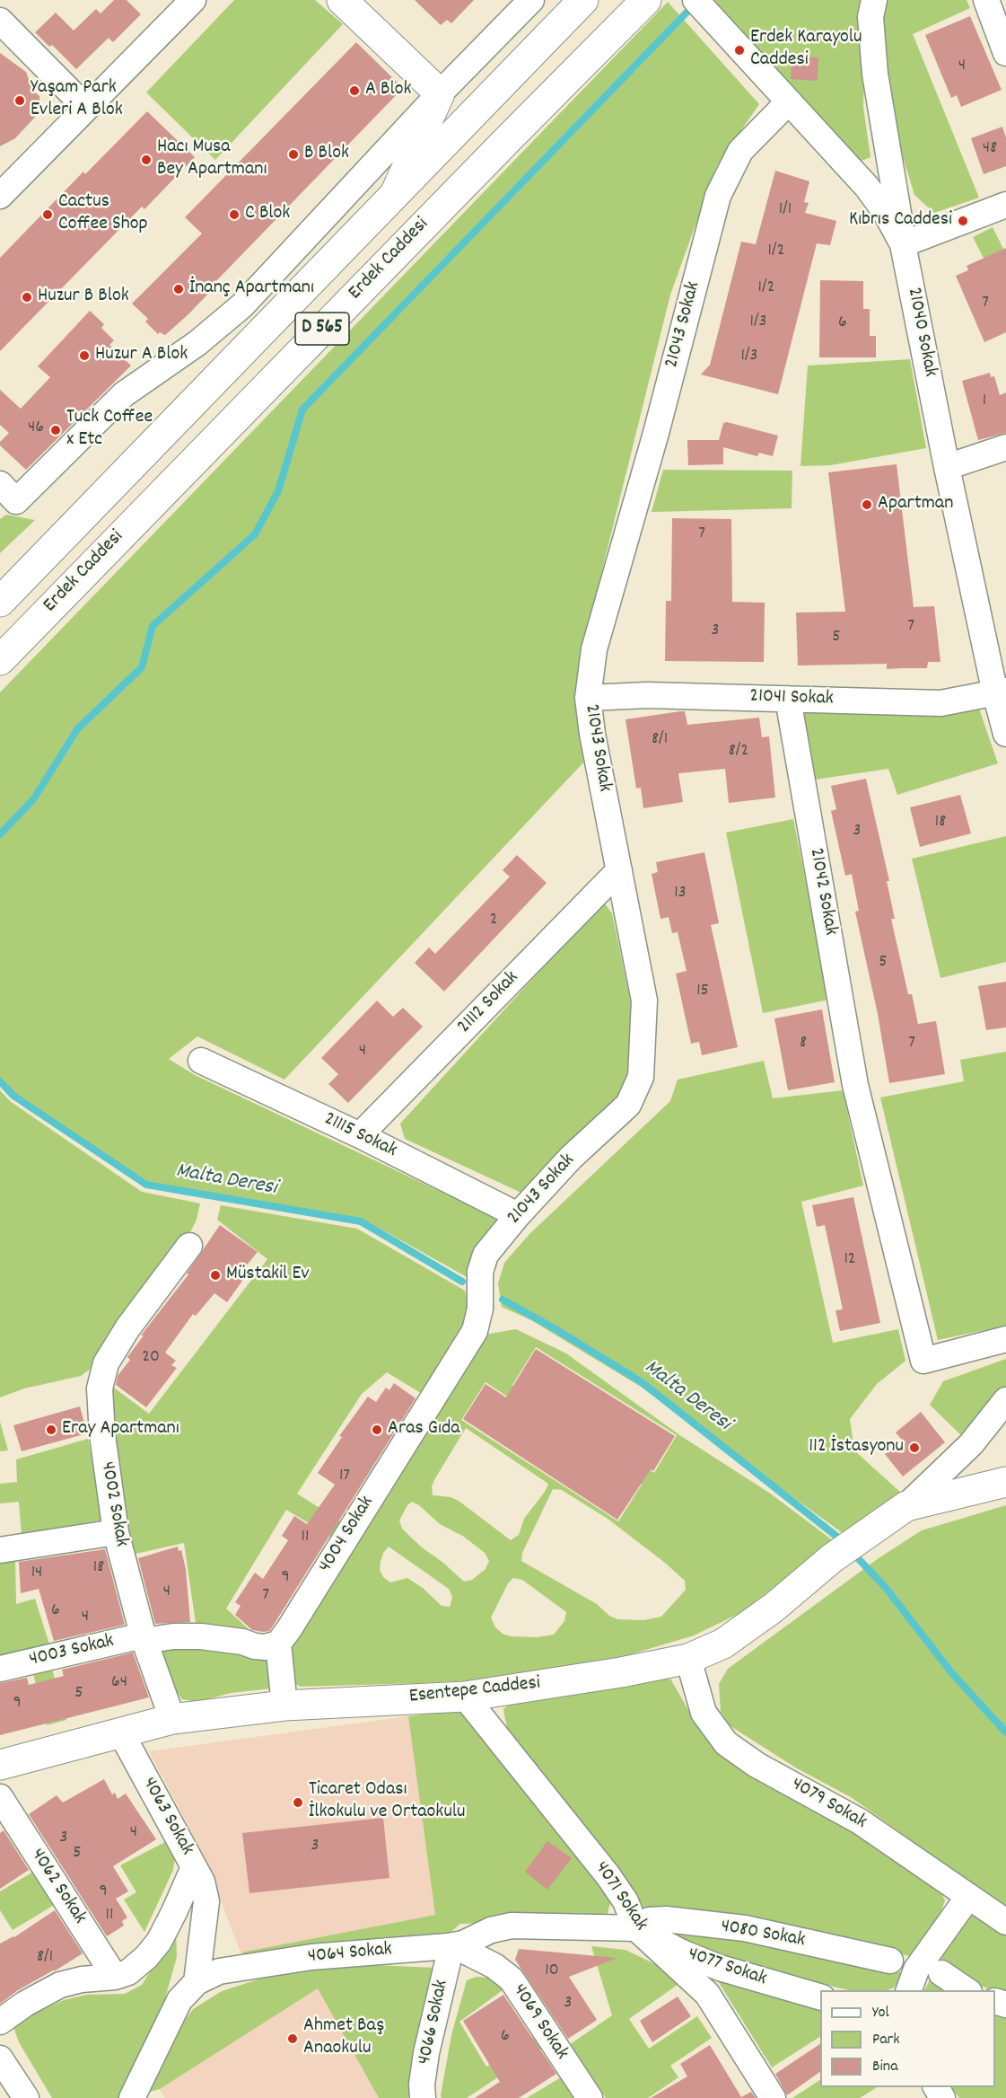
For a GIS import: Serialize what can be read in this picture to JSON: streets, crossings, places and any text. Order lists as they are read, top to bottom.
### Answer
{
  "streets": {
    "main road": ["Erdek Caddesi", "D 565", "Esentepe Caddesi"],
    "street": [
      "21043 Sokak",
      "21040 Sokak",
      "21041 Sokak",
      "21042 Sokak",
      "21112 Sokak",
      "21115 Sokak",
      "4002 Sokak",
      "4004 Sokak",
      "4003 Sokak",
      "4079 Sokak",
      "4063 Sokak",
      "4062 Sokak",
      "4071 Sokak",
      "4080 Sokak",
      "4064 Sokak",
      "4077 Sokak",
      "4066 Sokak",
      "4069 Sokak"
    ]
  },
  "crossings": [
    ["21043 Sokak", "21040 Sokak"],
    ["21043 Sokak", "21041 Sokak"],
    ["21043 Sokak", "21112 Sokak"],
    ["21043 Sokak", "21115 Sokak"],
    ["21043 Sokak", "4004 Sokak"],
    ["21040 Sokak", "21041 Sokak"],
    ["21041 Sokak", "21042 Sokak"],
    ["21112 Sokak", "21115 Sokak"],
    ["4002 Sokak", "4003 Sokak"],
    ["4002 Sokak", "Esentepe Caddesi"],
    ["Esentepe Caddesi", "4079 Sokak"],
    ["Esentepe Caddesi", "4063 Sokak"],
    ["Esentepe Caddesi", "4071 Sokak"],
    ["4063 Sokak", "4062 Sokak"],
    ["4071 Sokak", "4080 Sokak"],
    ["4071 Sokak", "4064 Sokak"],
    ["4071 Sokak", "4077 Sokak"],
    ["4080 Sokak", "4064 Sokak"],
    ["4080 Sokak", "4077 Sokak"],
    ["4064 Sokak", "4077 Sokak"],
    ["4064 Sokak", "4066 Sokak"],
    ["4064 Sokak", "4069 Sokak"],
    ["4066 Sokak", "4069 Sokak"]
  ],
  "water": ["Malta Deresi"],
  "places": [
    "Erdek Karayolu Caddesi",
    "A Blok",
    "Yaşam Park Evleri A Blok",
    "B Blok",
    "Hacı Musa Bey Apartmanı",
    "Cactus Coffee Shop",
    "C Blok",
    "Kıbrıs Caddesi",
    "İnanç Apartmanı",
    "Huzur B Blok",
    "Huzur A Blok",
    "Tuck Coffee x Etc",
    "Apartman",
    "Müstakil Ev",
    "Eray Apartmanı",
    "Aras Gıda",
    "112 İstasyonu",
    "Ticaret Odası İlkokulu ve Ortaokulu",
    "Ahmet Baş Anaokulu"
  ],
  "house_numbers": [
    "4",
    "48",
    "1/1",
    "1/2",
    "1/2",
    "7",
    "1/3",
    "6",
    "1/3",
    "1",
    "46",
    "7",
    "7",
    "3",
    "5",
    "8/1",
    "8/2",
    "18",
    "3",
    "13",
    "2",
    "5",
    "15",
    "8",
    "7",
    "4",
    "12",
    "20",
    "17",
    "11",
    "18",
    "14",
    "9",
    "4",
    "7",
    "6",
    "4",
    "64",
    "5",
    "9",
    "4",
    "3",
    "3",
    "5",
    "9",
    "11",
    "8/1",
    "10",
    "3",
    "6"
  ],
  "legend": ["Yol", "Park", "Bina"]
}
